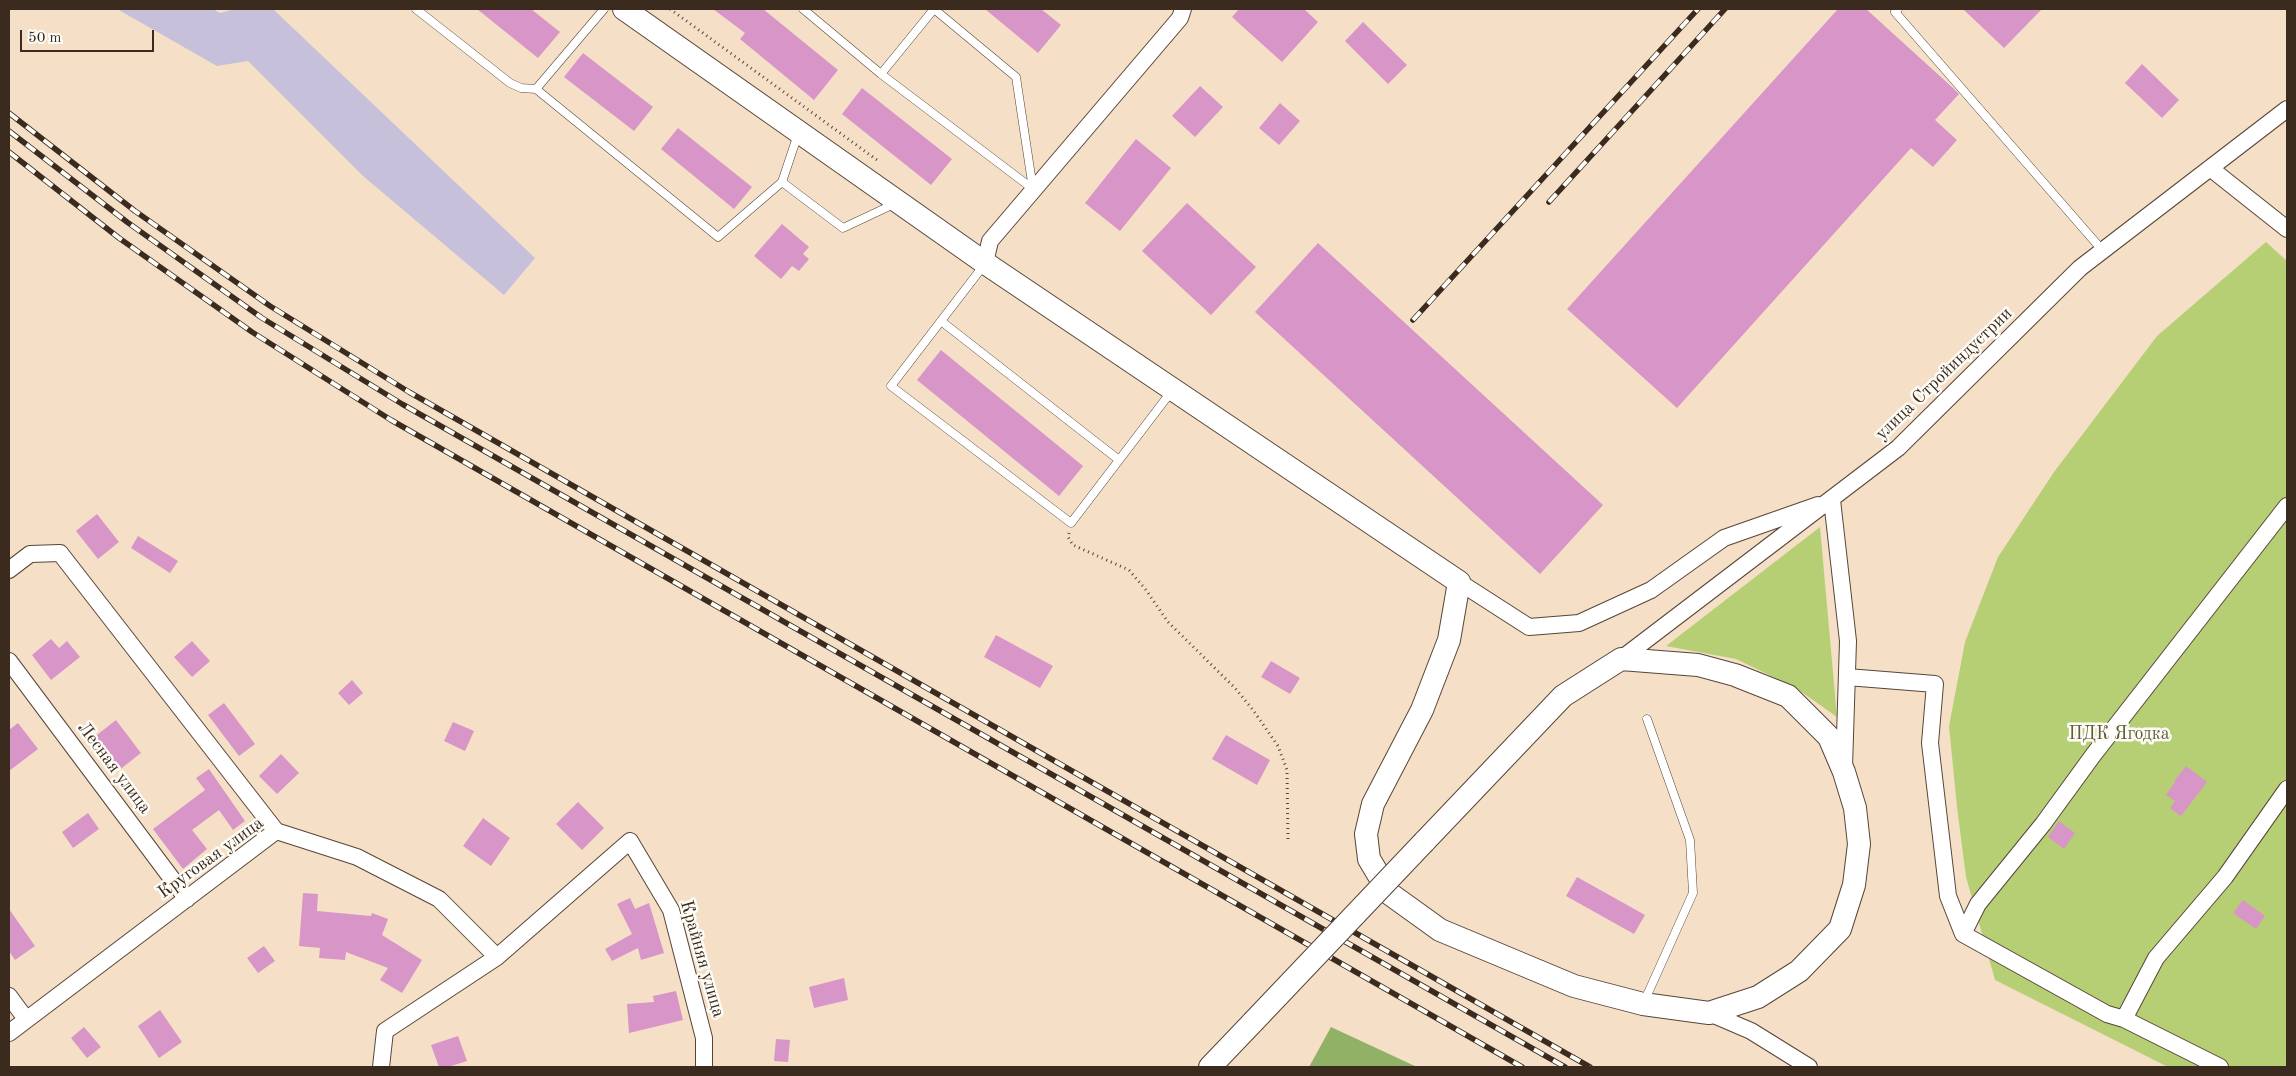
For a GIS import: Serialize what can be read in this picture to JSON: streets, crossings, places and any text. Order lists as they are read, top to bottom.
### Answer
{
  "streets": {
    "street": [
      "улица Стройиндустрии",
      "Лесная улица",
      "Круговая улица",
      "Крайняя улица"
    ]
  },
  "crossings": [
    ["Лесная улица", "Круговая улица"],
    ["Круговая улица", "Крайняя улица"]
  ],
  "parks": ["ПДК Ягодка"],
  "scale_bar": "50 m"
}
